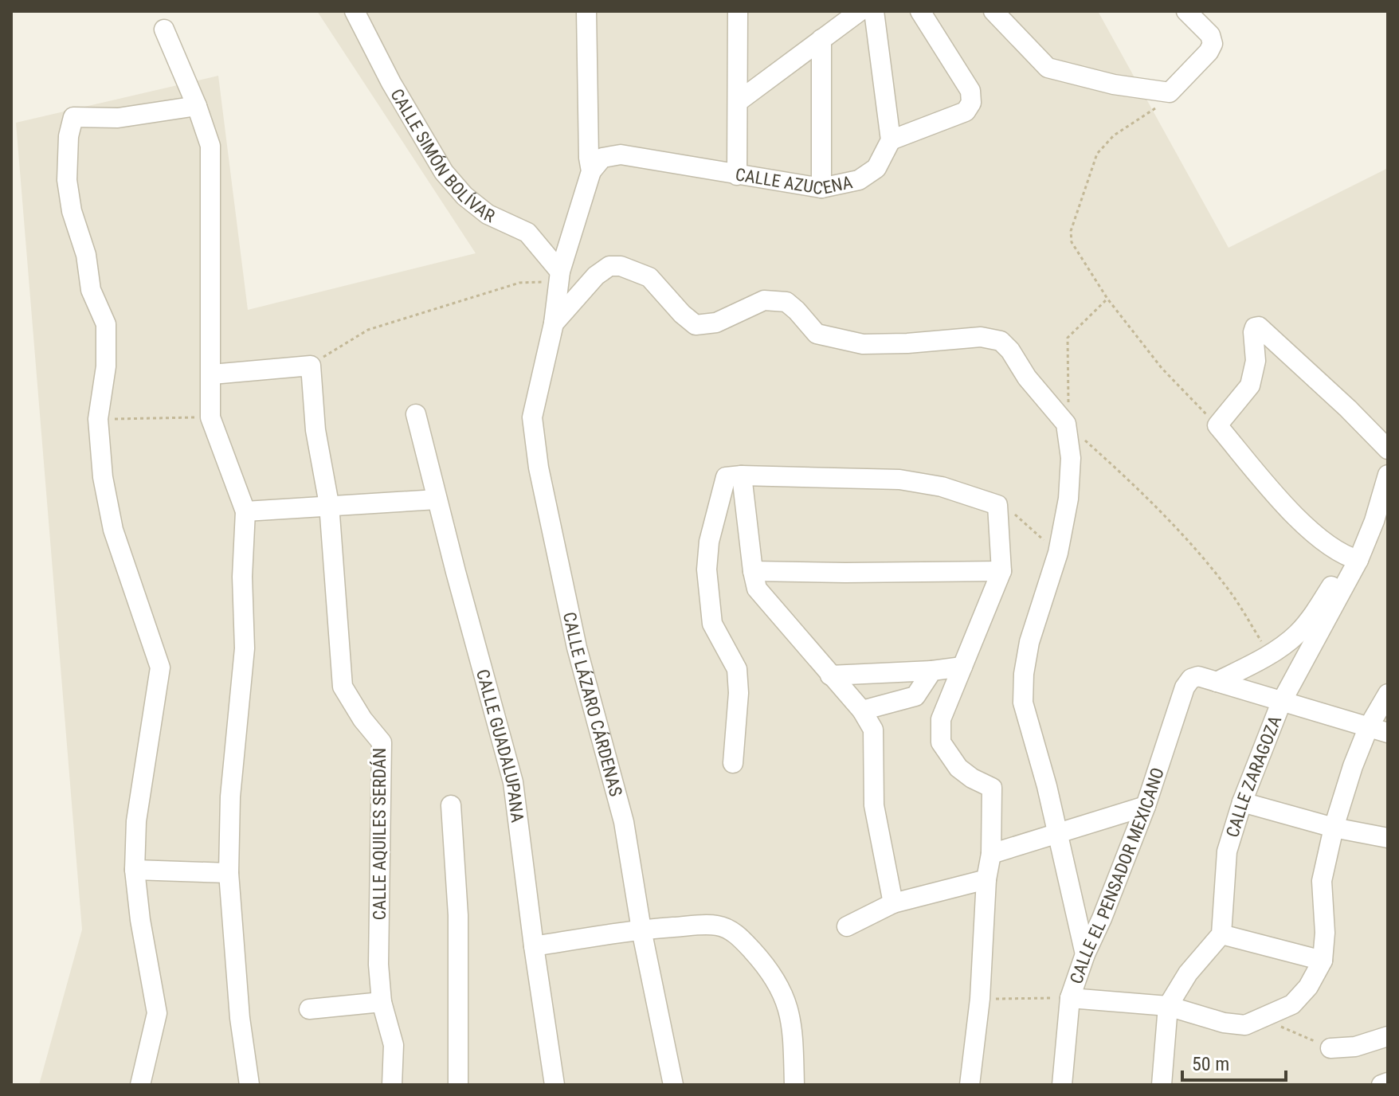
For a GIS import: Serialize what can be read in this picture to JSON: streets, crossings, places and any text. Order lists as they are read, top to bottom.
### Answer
{
  "streets": {
    "street": [
      "CALLE SIMÓN BOLÍVAR",
      "CALLE AZUCENA",
      "CALLE LÁZARO CÁRDENAS",
      "CALLE GUADALUPANA",
      "CALLE ZARAGOZA",
      "CALLE AQUILES SERDÁN",
      "CALLE EL PENSADOR MEXICANO"
    ]
  },
  "crossings": [
    ["CALLE SIMÓN BOLÍVAR", "CALLE LÁZARO CÁRDENAS"],
    ["CALLE AZUCENA", "CALLE LÁZARO CÁRDENAS"]
  ],
  "scale_bar": "50 m"
}
